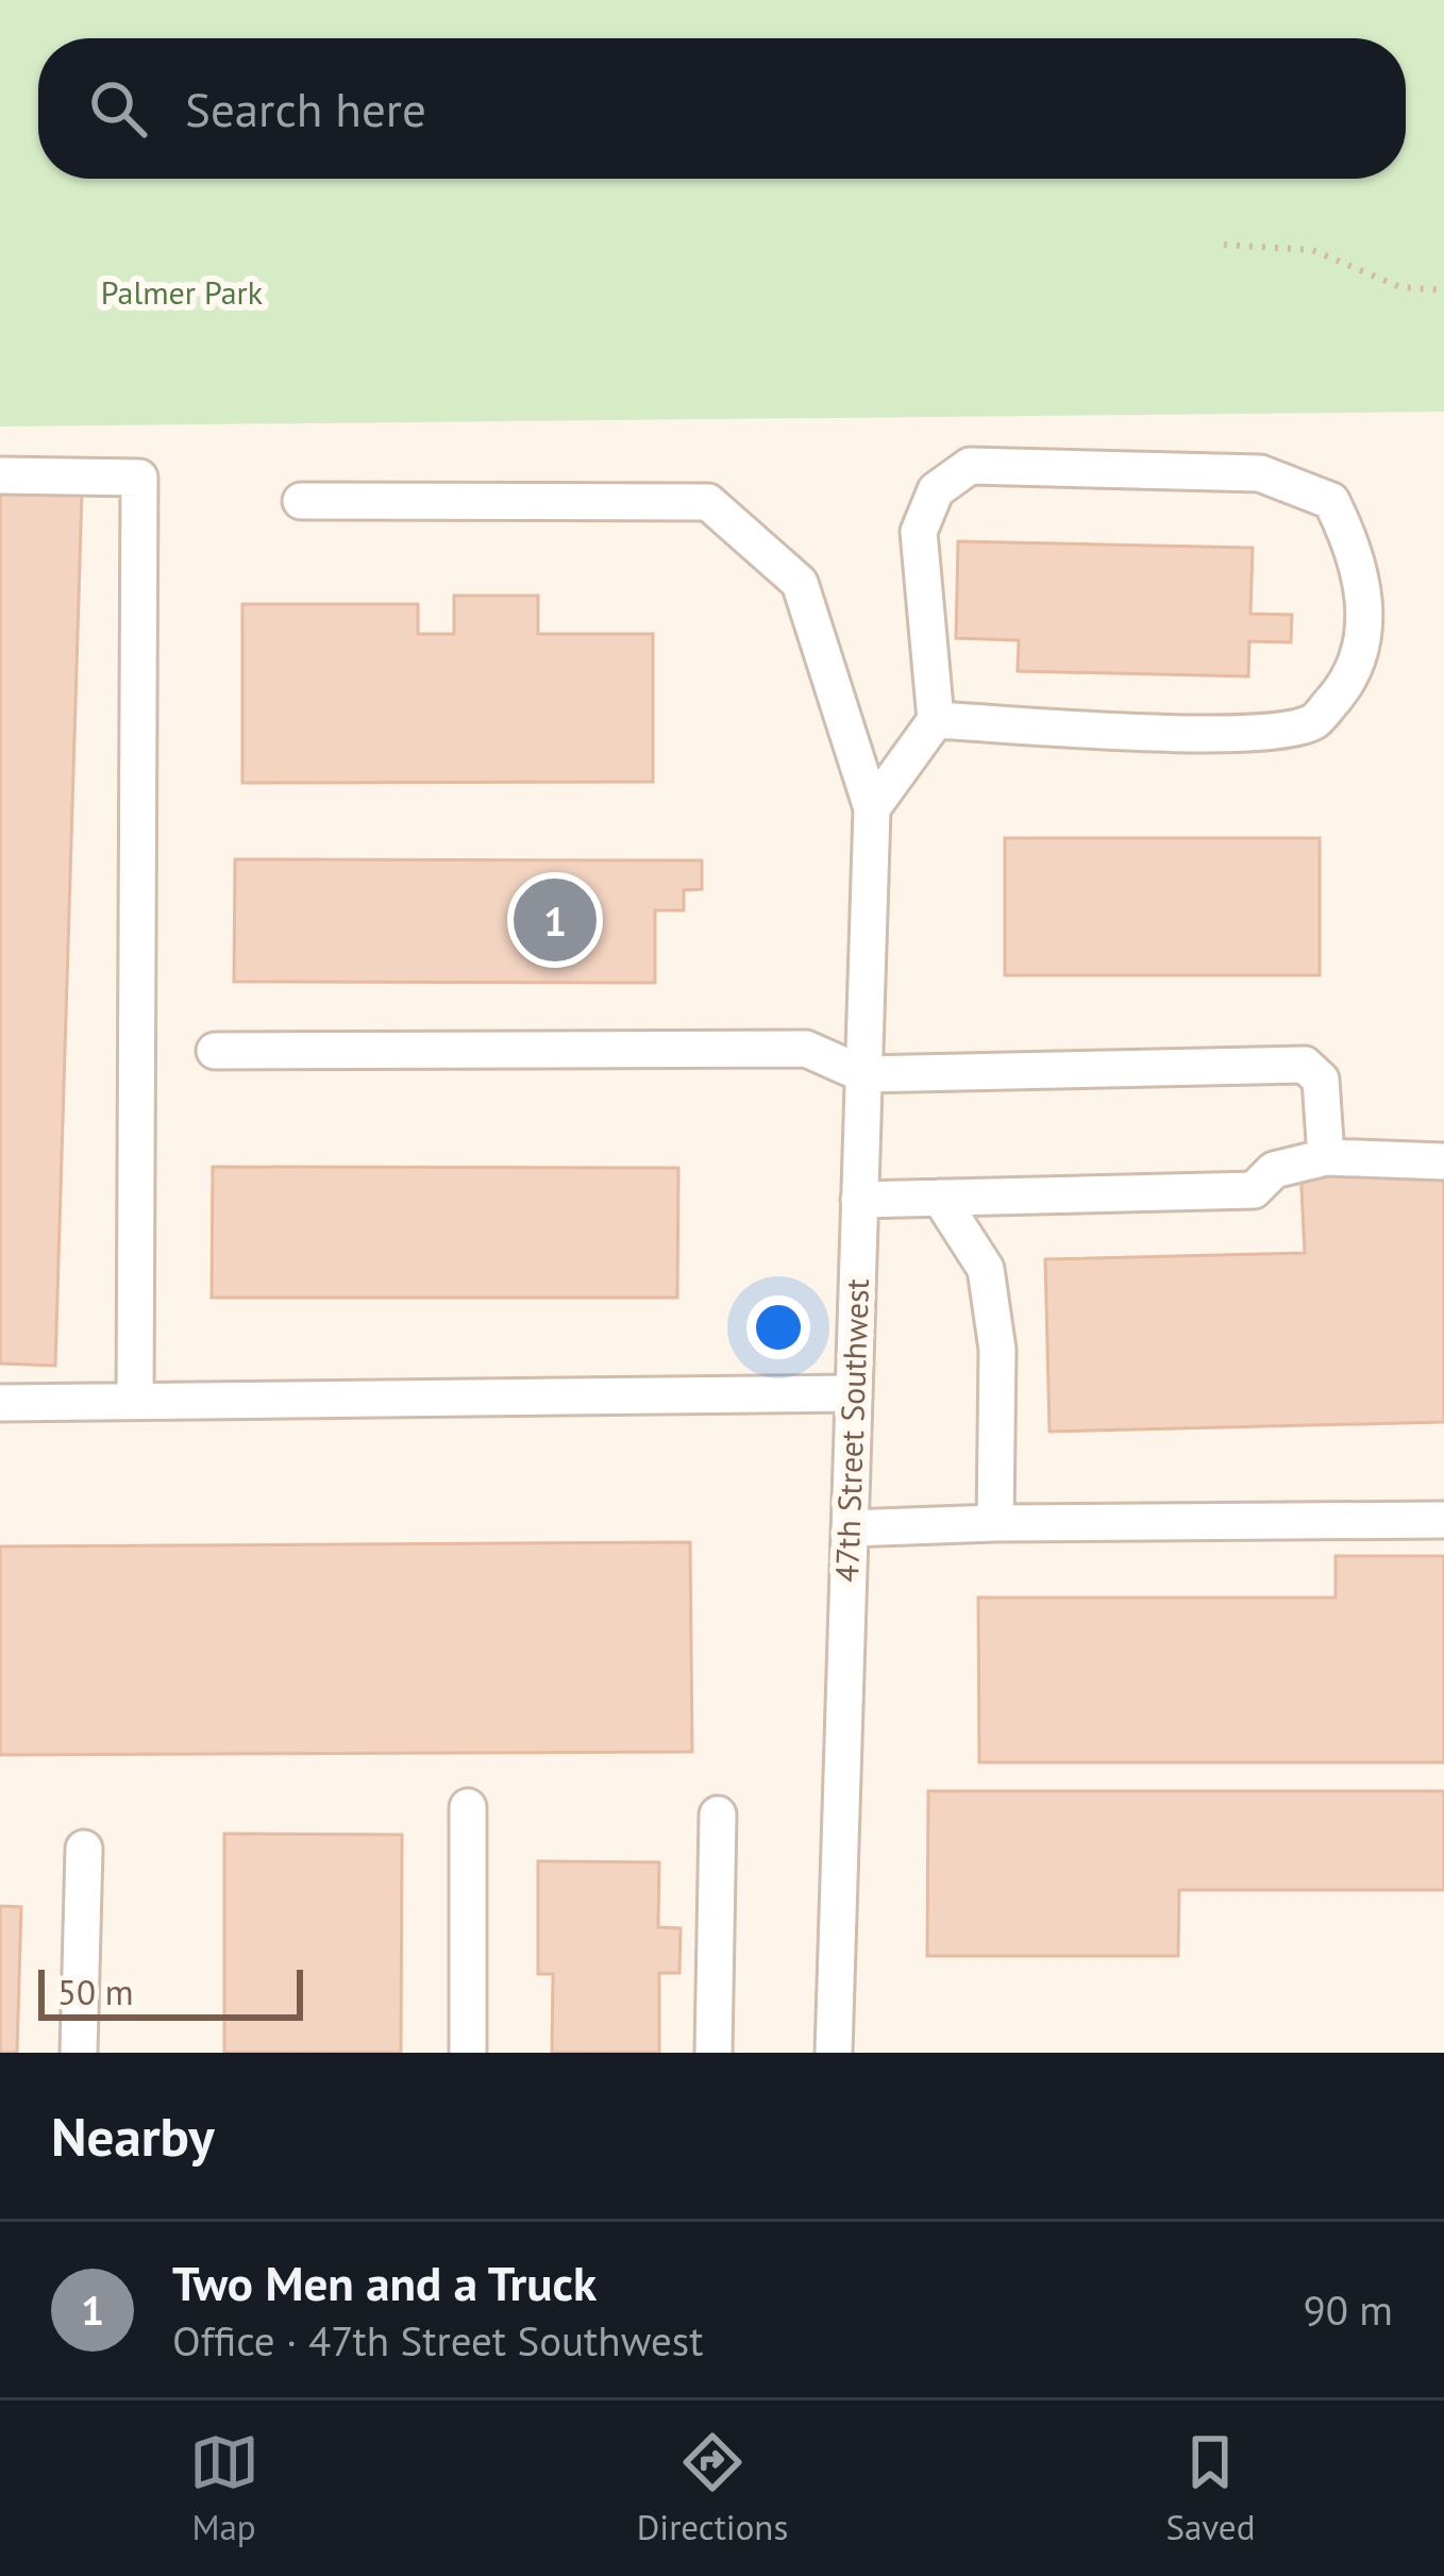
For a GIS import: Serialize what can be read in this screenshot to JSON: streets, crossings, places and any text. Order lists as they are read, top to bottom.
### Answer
{
  "streets": {
    "street": ["47th Street Southwest"]
  },
  "parks": ["Palmer Park"],
  "scale_bar": "50 m",
  "page": {
    "search": "Search here",
    "pins": "1",
    "scale": "50 m",
    "heading": "Nearby",
    "list": [
      {
        "mark": "1",
        "name": "Two Men and a Truck",
        "note": "Office · 47th Street Southwest",
        "value": "90 m"
      }
    ],
    "nav": ["Map", "Directions", "Saved"]
  }
}
